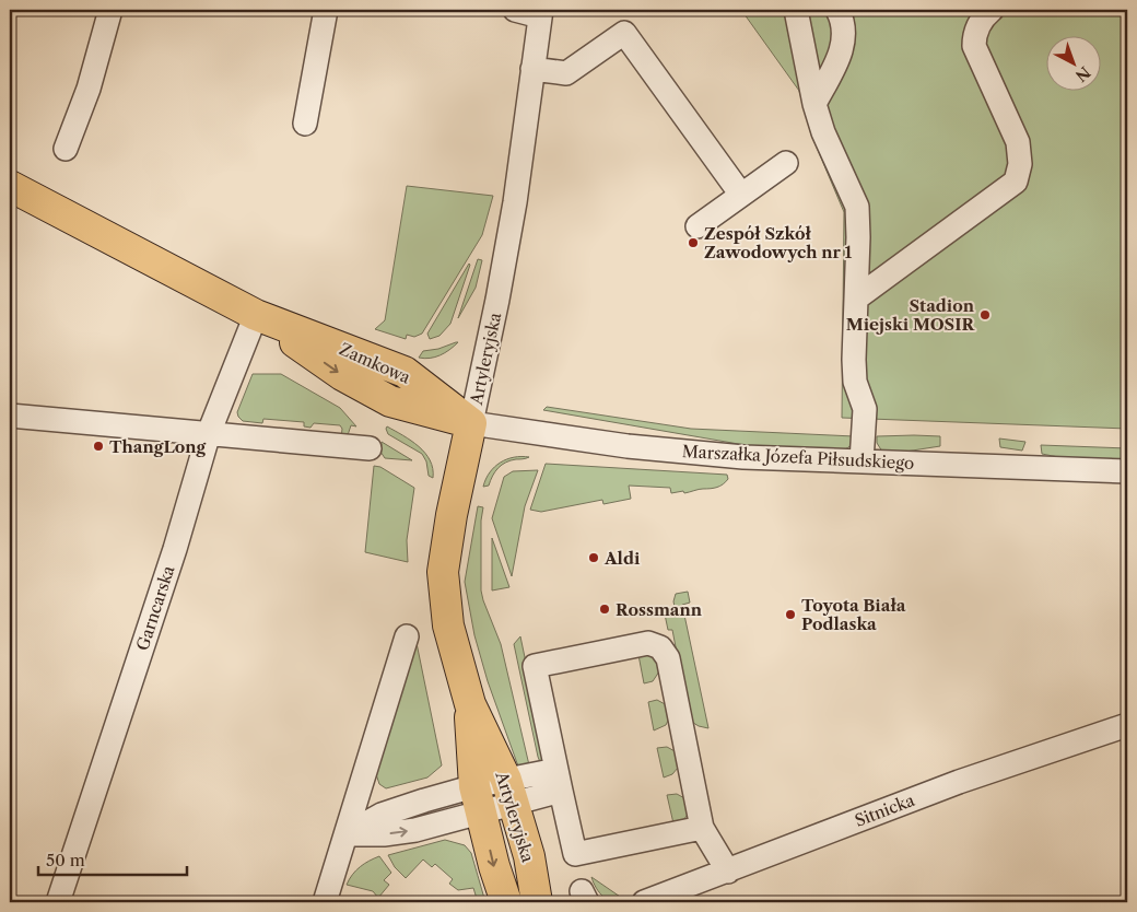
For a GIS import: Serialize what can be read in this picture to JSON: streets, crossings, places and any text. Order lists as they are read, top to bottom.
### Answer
{
  "streets": {
    "main road": ["Artyleryjska", "Zamkowa"],
    "street": ["Marszałka Józefa Piłsudskiego", "Garncarska", "Sitnicka"]
  },
  "crossings": [
    ["Artyleryjska", "Zamkowa"],
    ["Artyleryjska", "Marszałka Józefa Piłsudskiego"],
    ["Zamkowa", "Marszałka Józefa Piłsudskiego"],
    ["Zamkowa", "Garncarska"]
  ],
  "places": [
    "Zespół Szkół Zawodowych nr 1",
    "Stadion Miejski MOSIR",
    "ThangLong",
    "Aldi",
    "Rossmann",
    "Toyota Biała Podlaska"
  ],
  "scale_bar": "50 m",
  "north": "bottom right"
}
